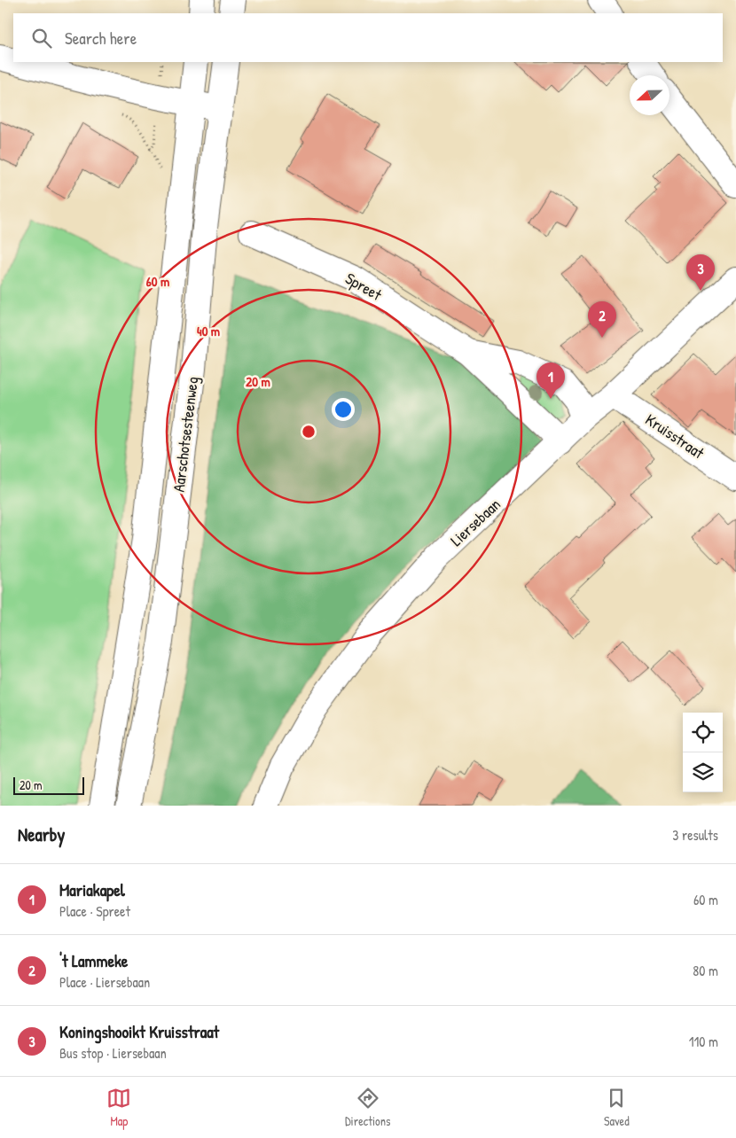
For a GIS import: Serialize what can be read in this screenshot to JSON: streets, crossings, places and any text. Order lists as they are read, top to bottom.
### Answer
{
  "streets": {
    "street": [
      "Spreet",
      "Aarschotsesteenweg",
      "Kruisstraat",
      "Liersebaan"
    ]
  },
  "crossings": [
    ["Spreet", "Liersebaan"],
    ["Kruisstraat", "Liersebaan"]
  ],
  "scale_bar": "20 m",
  "north": "left",
  "page": {
    "search": "Search here",
    "pins": ["3", "2", "1"],
    "scale": "20 m",
    "heading": ["Nearby", "3 results"],
    "list": [
      {
        "mark": "1",
        "name": "Mariakapel",
        "note": "Place · Spreet",
        "value": "60 m"
      },
      {
        "mark": "2",
        "name": "'t Lammeke",
        "note": "Place · Liersebaan",
        "value": "80 m"
      },
      {
        "mark": "3",
        "name": "Koningshooikt Kruisstraat",
        "note": "Bus stop · Liersebaan",
        "value": "110 m"
      }
    ],
    "nav": ["Map", "Directions", "Saved"]
  },
  "rings": ["60 m", "40 m", "20 m"]
}
